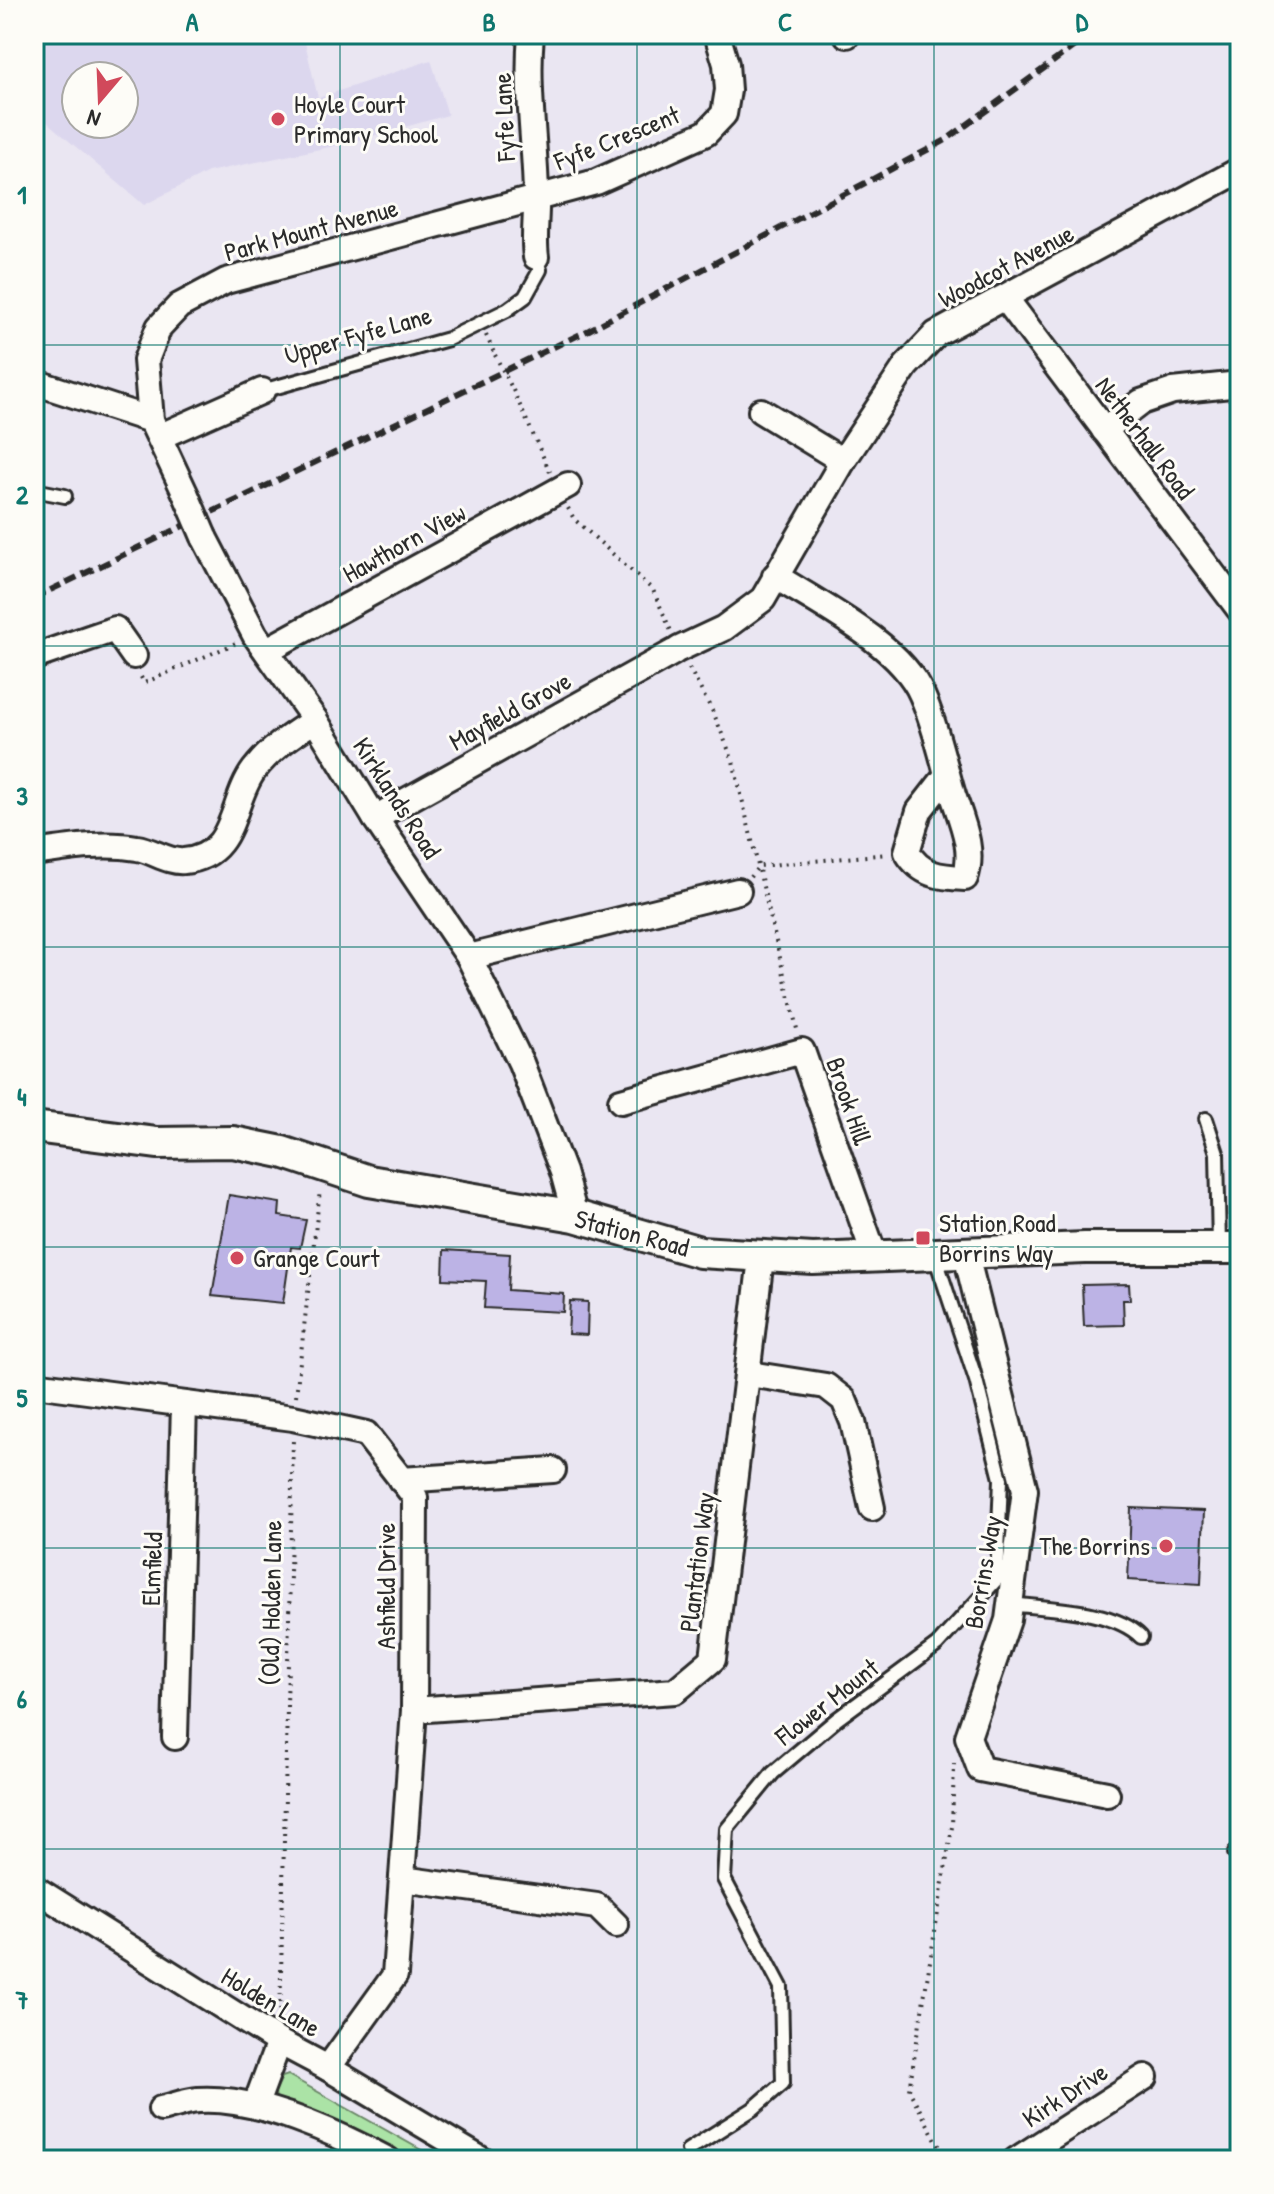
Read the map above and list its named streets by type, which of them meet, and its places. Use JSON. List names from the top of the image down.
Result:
{
  "streets": {
    "street": [
      "Fyfe Lane",
      "Fyfe Crescent",
      "Park Mount Avenue",
      "Woodcot Avenue",
      "Upper Fyfe Lane",
      "Netherhall Road",
      "Hawthorn View",
      "Mayfield Grove",
      "Kirklands Road",
      "Brook Hill",
      "Station Road",
      "Plantation Way",
      "Elmfield",
      "Borrins Way",
      "Ashfield Drive",
      "Holden Lane",
      "Kirk Drive"
    ],
    "lane": ["Flower Mount"],
    "path": ["(Old) Holden Lane"]
  },
  "crossings": [
    ["Fyfe Lane", "Fyfe Crescent"],
    ["Fyfe Lane", "Park Mount Avenue"],
    ["Fyfe Lane", "Upper Fyfe Lane"],
    ["Fyfe Crescent", "Park Mount Avenue"],
    ["Park Mount Avenue", "Upper Fyfe Lane"],
    ["Park Mount Avenue", "Kirklands Road"],
    ["Woodcot Avenue", "Netherhall Road"],
    ["Woodcot Avenue", "Mayfield Grove"],
    ["Upper Fyfe Lane", "Kirklands Road"],
    ["Hawthorn View", "Kirklands Road"],
    ["Mayfield Grove", "Kirklands Road"],
    ["Kirklands Road", "Station Road"],
    ["Brook Hill", "Station Road"],
    ["Station Road", "Plantation Way"],
    ["Station Road", "Borrins Way"],
    ["Station Road", "(Old) Holden Lane"],
    ["Station Road", "Flower Mount"],
    ["Plantation Way", "Ashfield Drive"],
    ["Elmfield", "Ashfield Drive"],
    ["Ashfield Drive", "(Old) Holden Lane"],
    ["Ashfield Drive", "Holden Lane"],
    ["(Old) Holden Lane", "Holden Lane"]
  ],
  "places": {
    "other": ["Hoyle Court Primary School", "Grange Court", "The Borrins"],
    "transit": ["Station Road Borrins Way"]
  },
  "north": "bottom",
  "grid": {
    "columns": [
      "A",
      "B",
      "C",
      "D"
    ],
    "rows": [
      "1",
      "2",
      "3",
      "4",
      "5",
      "6",
      "7"
    ]
  }
}
